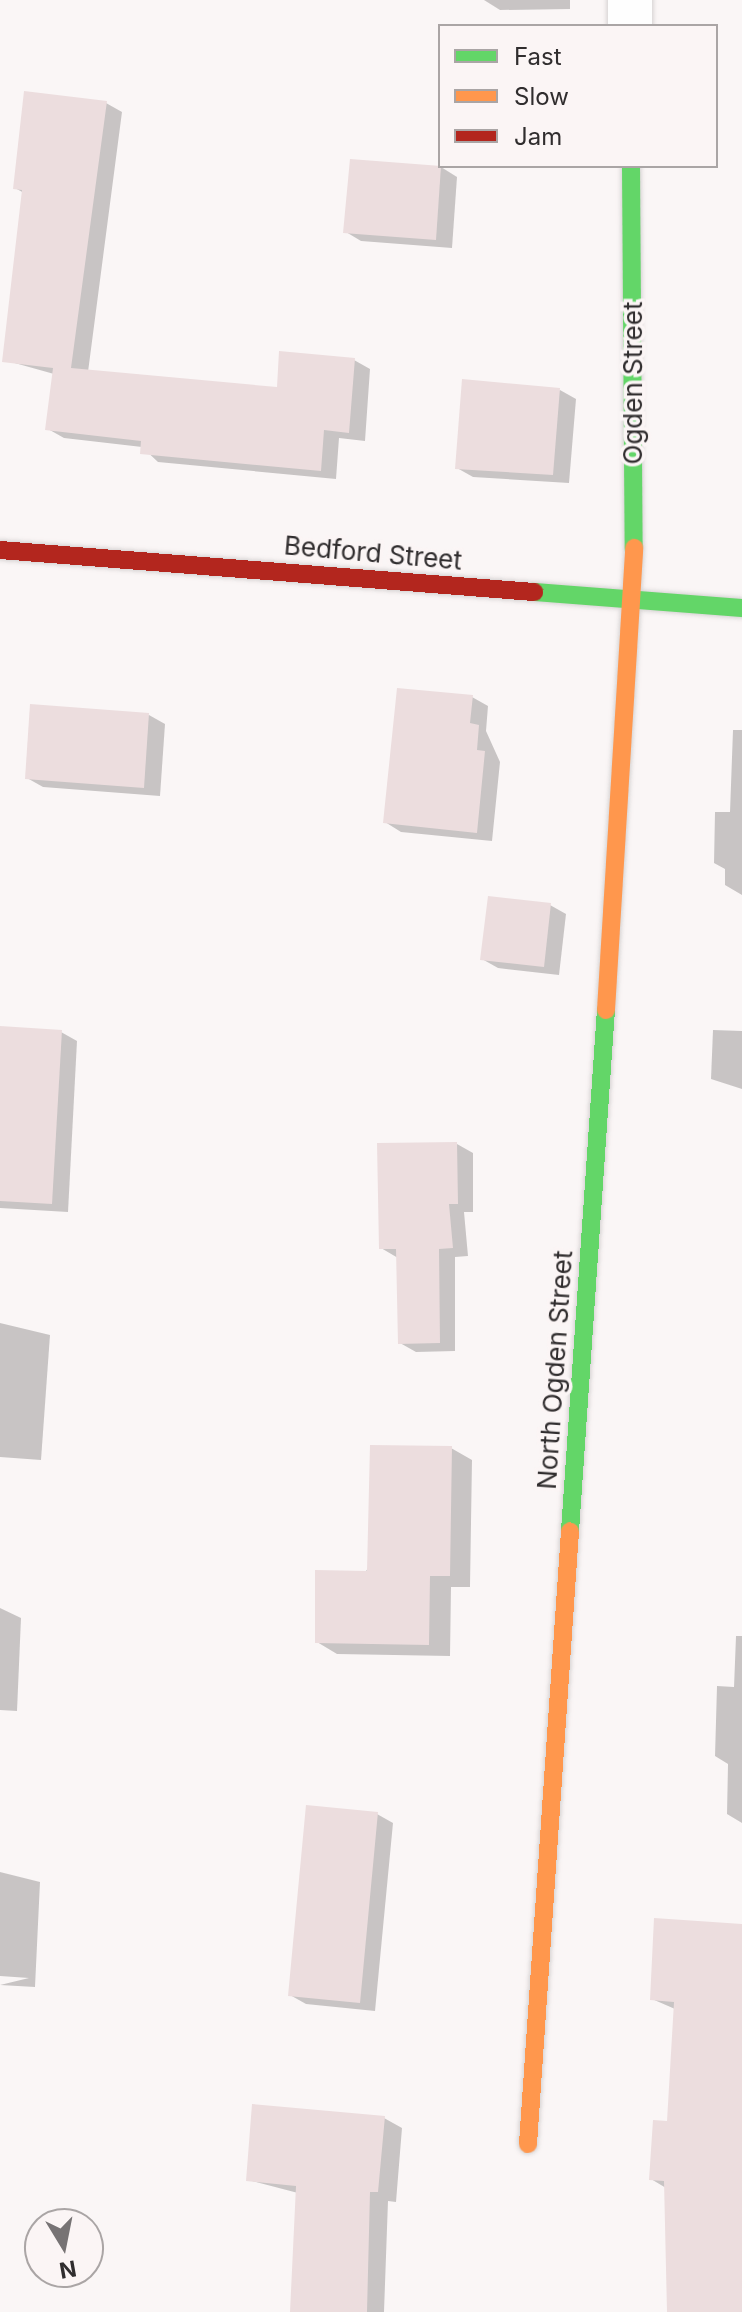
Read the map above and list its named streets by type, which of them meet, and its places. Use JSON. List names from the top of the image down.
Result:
{
  "streets": {
    "street": ["Ogden Street", "Bedford Street", "North Ogden Street"]
  },
  "crossings": [
    ["Ogden Street", "Bedford Street"],
    ["Ogden Street", "North Ogden Street"],
    ["Bedford Street", "North Ogden Street"]
  ],
  "legend": ["Fast", "Slow", "Jam"],
  "north": "bottom"
}
